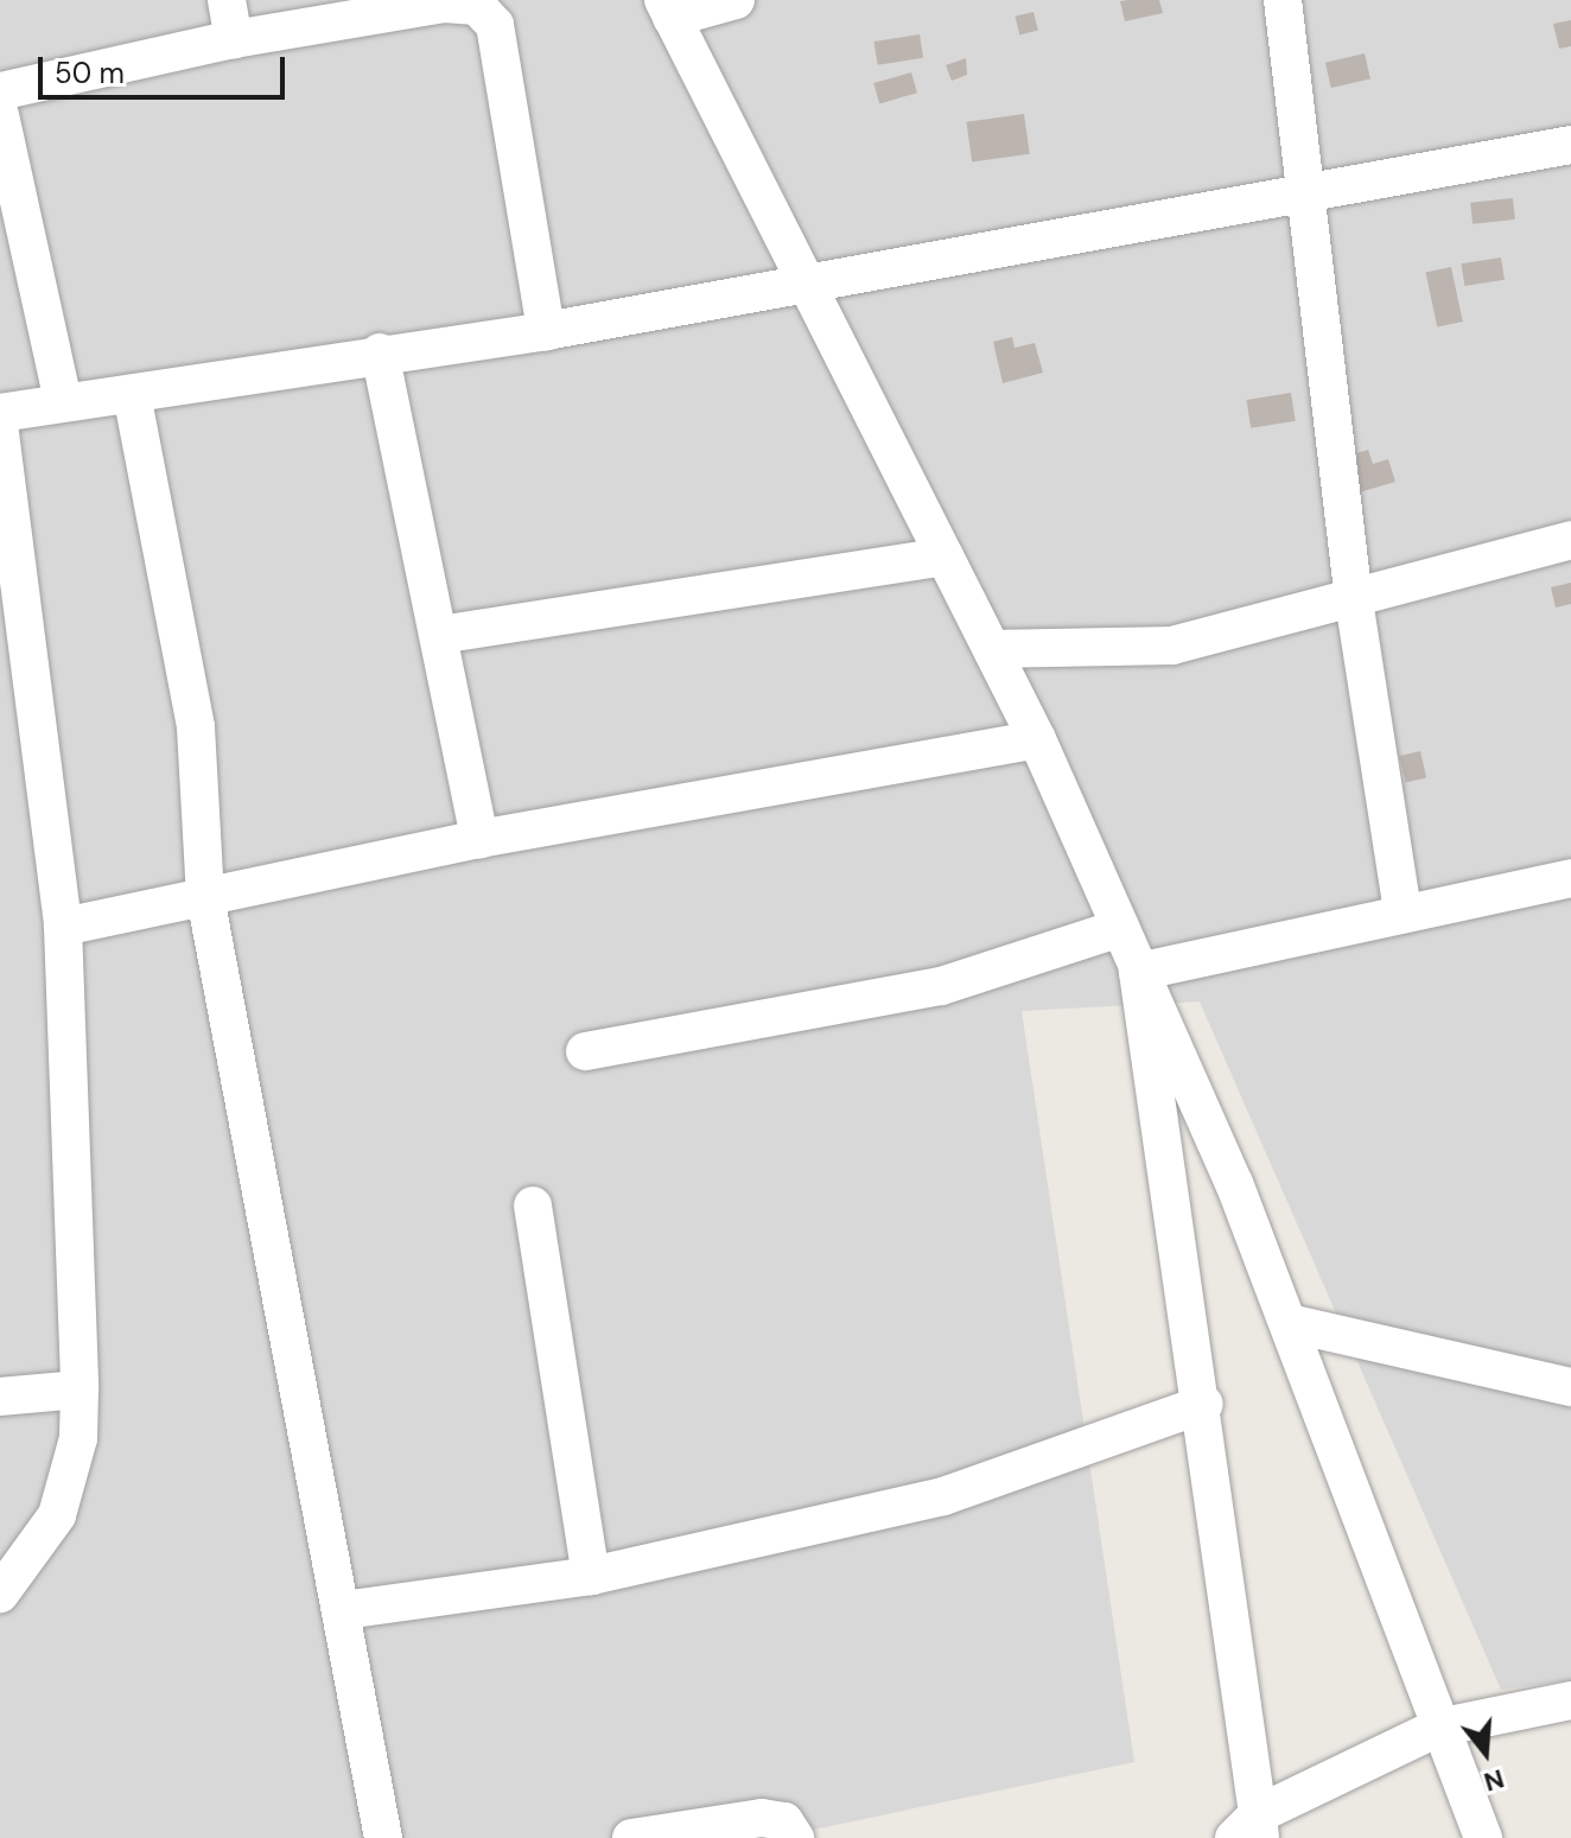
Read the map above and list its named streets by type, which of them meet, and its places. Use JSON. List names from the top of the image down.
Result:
{
  "scale_bar": "50 m",
  "north": "bottom"
}
